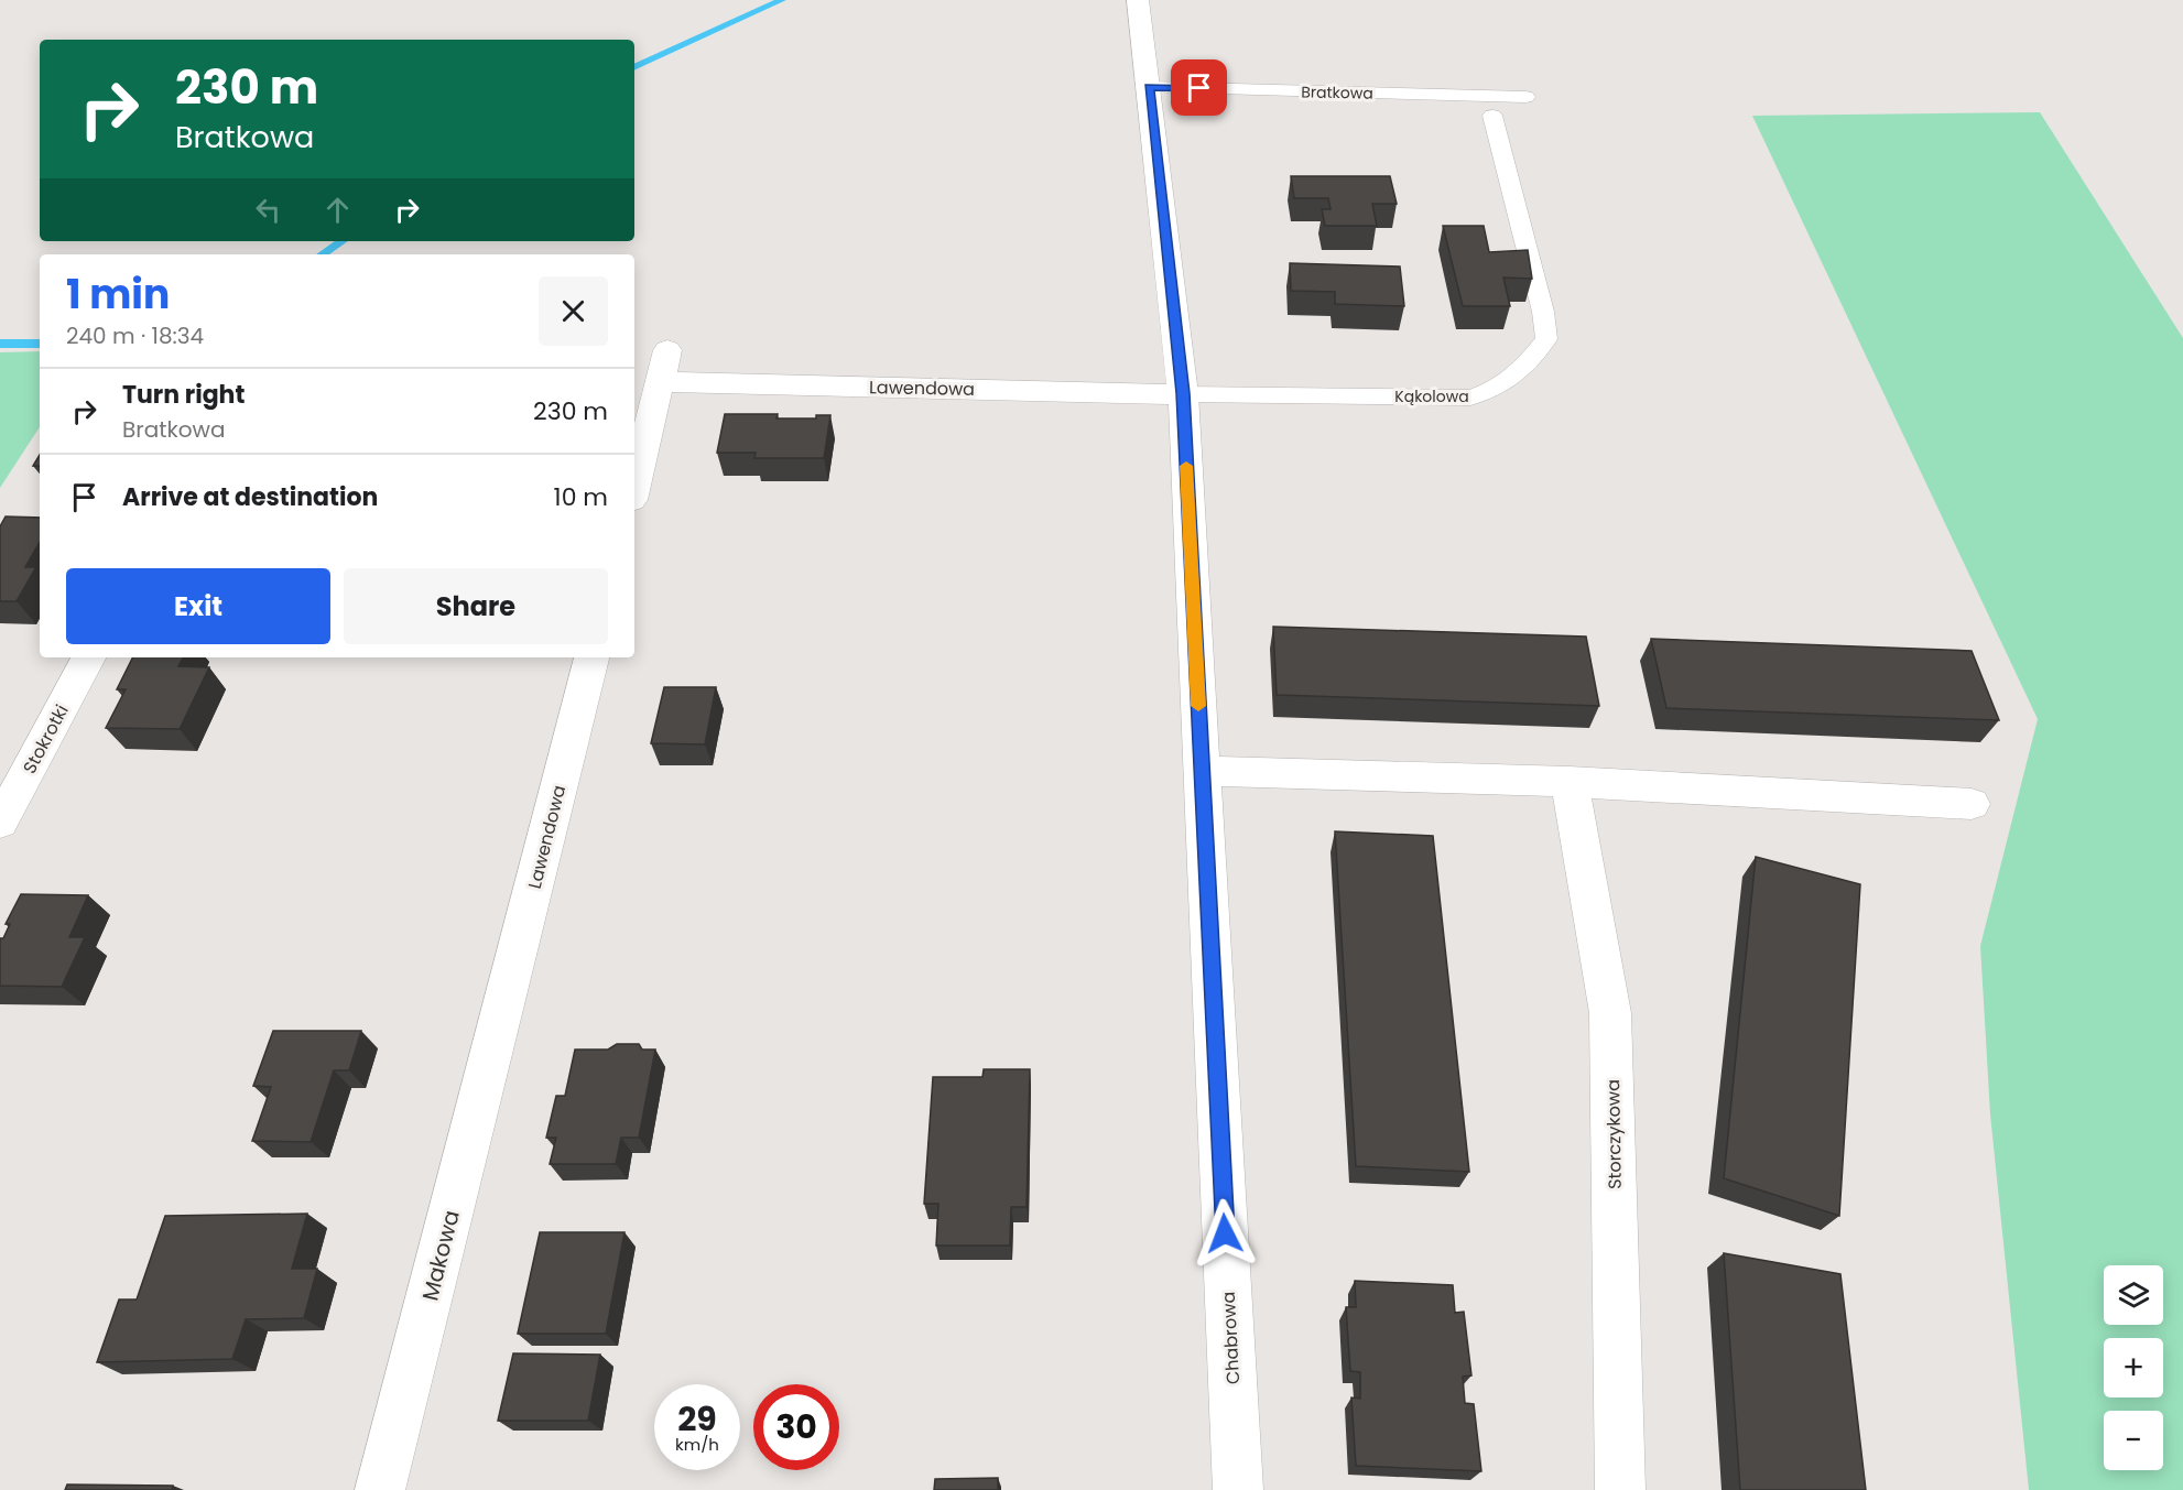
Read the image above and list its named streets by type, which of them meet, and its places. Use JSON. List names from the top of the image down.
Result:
{
  "streets": {
    "street": [
      "Lawendowa",
      "Stokrotki",
      "Storczykowa",
      "Makowa",
      "Chabrowa"
    ],
    "lane": ["Bratkowa", "Kąkolowa"]
  },
  "crossings": [
    ["Bratkowa", "Chabrowa"],
    ["Lawendowa", "Kąkolowa"],
    ["Lawendowa", "Makowa"],
    ["Lawendowa", "Chabrowa"],
    ["Kąkolowa", "Chabrowa"]
  ],
  "page": {
    "turn": ["230 m", "Bratkowa"],
    "heading": ["1 min", "240 m · 18:34"],
    "list": [
      {
        "name": "Turn right",
        "note": "Bratkowa",
        "value": "230 m"
      },
      {
        "name": "Arrive at destination",
        "value": "10 m"
      }
    ],
    "buttons": ["Exit", "Share"],
    "map_buttons": ["+", "−"],
    "speed": "29 km/h",
    "limit": "30"
  }
}
